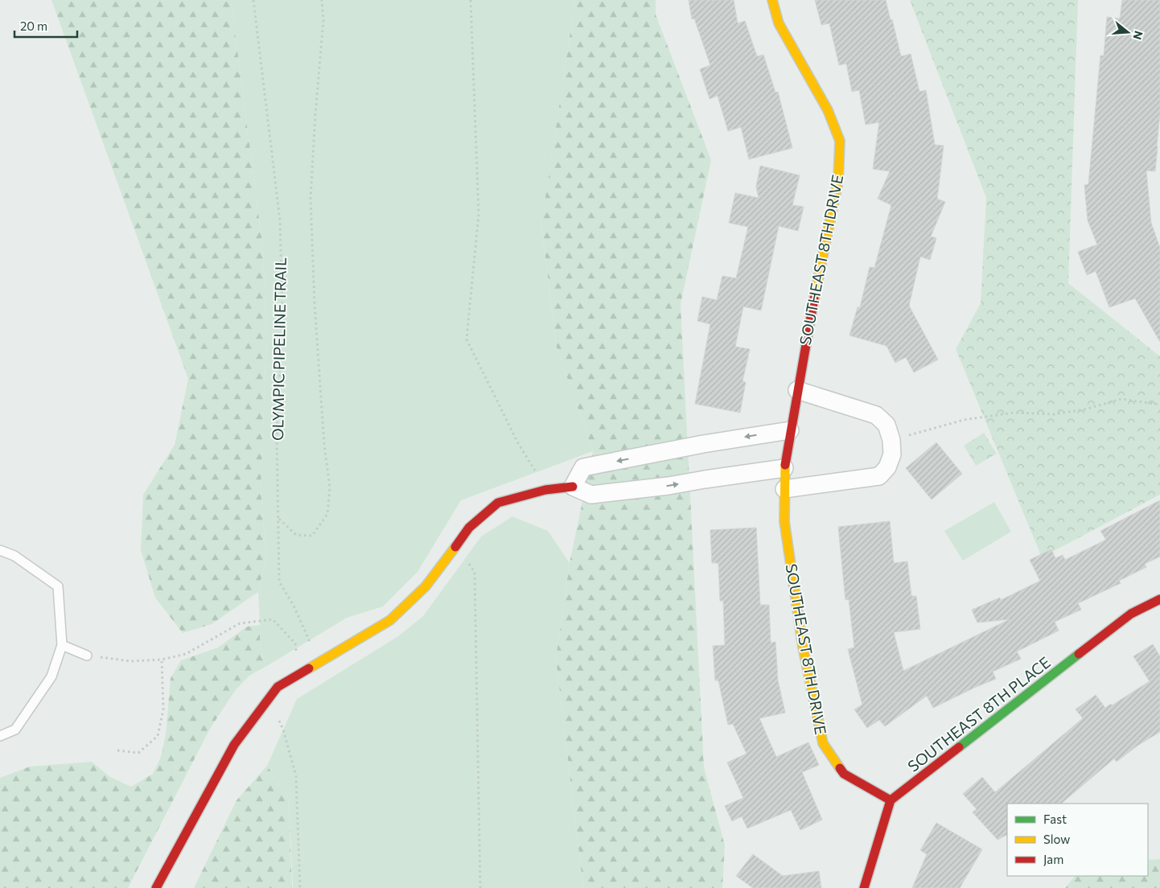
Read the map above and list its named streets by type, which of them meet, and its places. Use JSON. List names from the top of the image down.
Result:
{
  "streets": {
    "street": ["SOUTHEAST 8TH DRIVE", "SOUTHEAST 8TH PLACE"],
    "path": ["OLYMPIC PIPELINE TRAIL"]
  },
  "crossings": [
    ["SOUTHEAST 8TH DRIVE", "SOUTHEAST 8TH PLACE"]
  ],
  "legend": ["Fast", "Slow", "Jam"],
  "scale_bar": "20 m",
  "north": "right"
}
